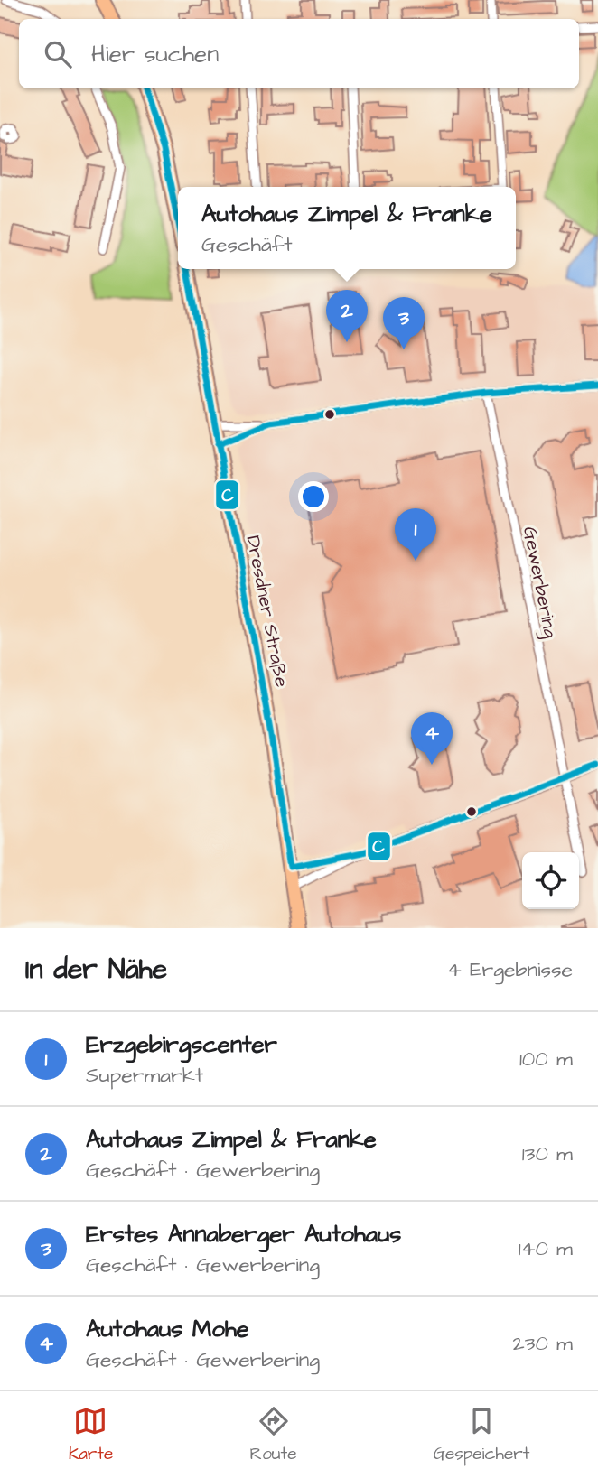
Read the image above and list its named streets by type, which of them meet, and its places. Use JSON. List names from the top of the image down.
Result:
{
  "streets": {
    "main road": ["Dresdner Straße"],
    "street": ["Gewerbering"]
  },
  "lines": ["transit line C"],
  "page": {
    "search": "Hier suchen",
    "popup": ["Autohaus Zimpel & Franke", "Geschäft"],
    "pins": [
      "2",
      "3",
      "1",
      "4"
    ],
    "heading": ["In der Nähe", "4 Ergebnisse"],
    "list": [
      {
        "mark": "1",
        "name": "Erzgebirgscenter",
        "note": "Supermarkt",
        "value": "100 m"
      },
      {
        "mark": "2",
        "name": "Autohaus Zimpel & Franke",
        "note": "Geschäft · Gewerbering",
        "value": "130 m"
      },
      {
        "mark": "3",
        "name": "Erstes Annaberger Autohaus",
        "note": "Geschäft · Gewerbering",
        "value": "140 m"
      },
      {
        "mark": "4",
        "name": "Autohaus Mohe",
        "note": "Geschäft · Gewerbering",
        "value": "230 m"
      }
    ],
    "nav": ["Karte", "Route", "Gespeichert"]
  }
}
